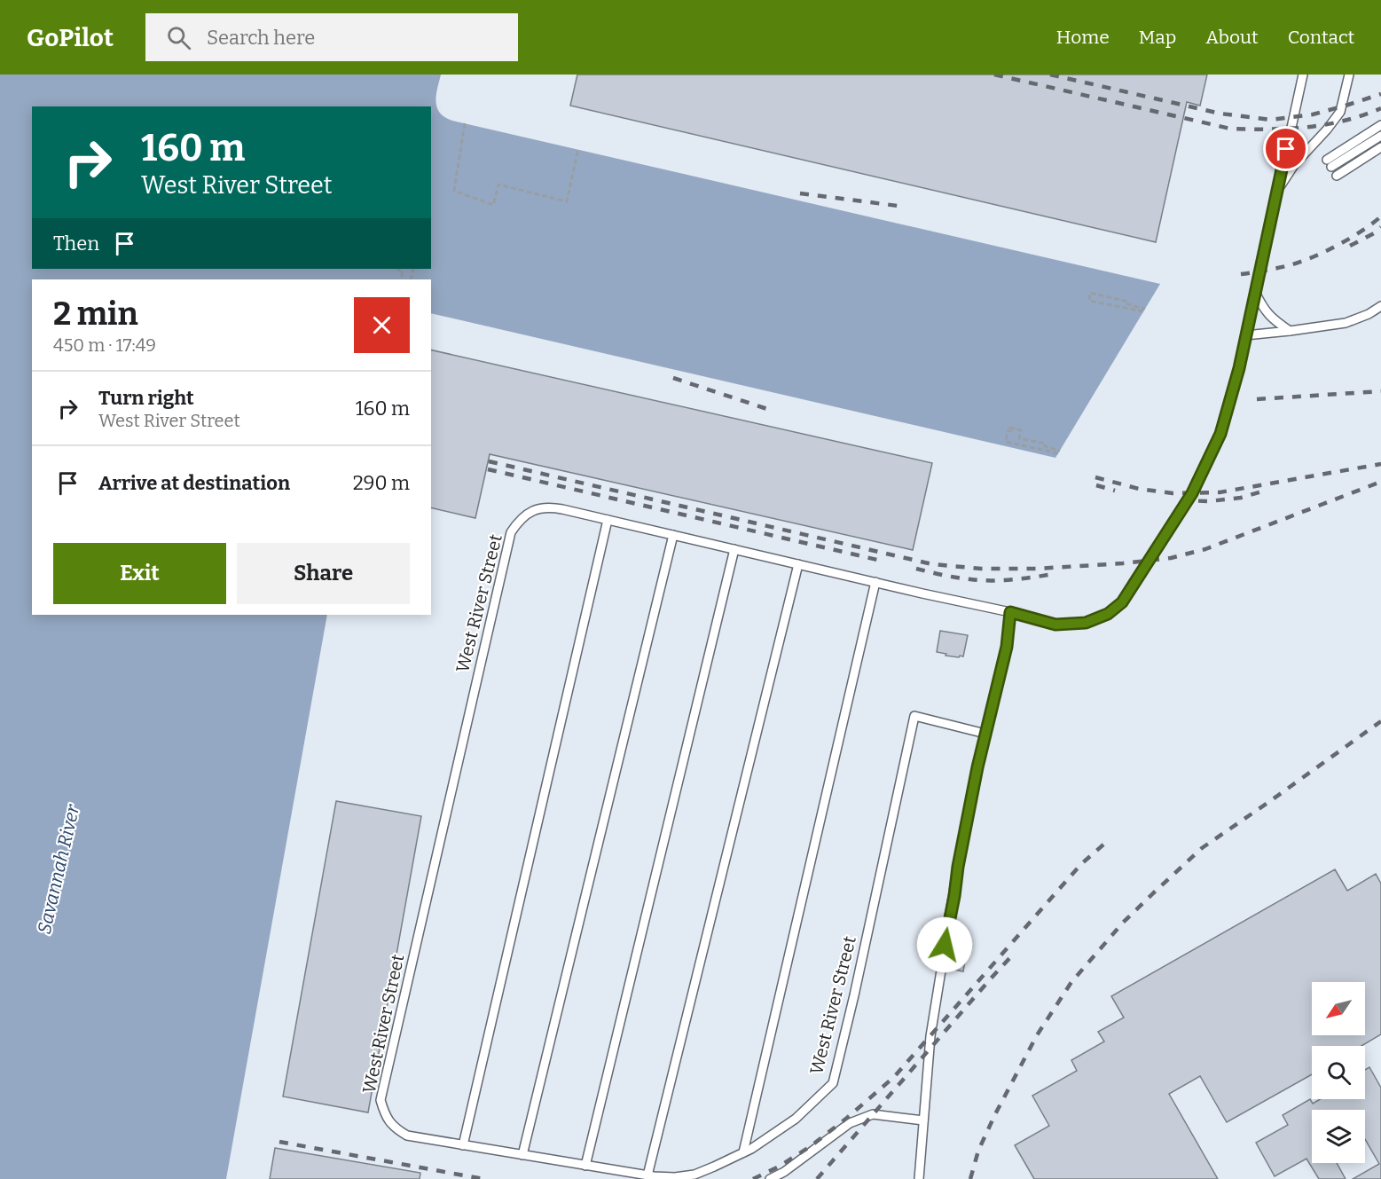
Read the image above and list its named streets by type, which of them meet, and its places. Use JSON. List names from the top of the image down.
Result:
{
  "streets": {
    "lane": ["West River Street"]
  },
  "water": ["Savannah River"],
  "north": "bottom left",
  "page": {
    "header": "GoPilot",
    "search": "Search here",
    "nav": [
      "Home",
      "Map",
      "About",
      "Contact"
    ],
    "turn": ["160 m", "West River Street"],
    "then": "Then",
    "heading": ["2 min", "450 m · 17:49"],
    "list": [
      {
        "name": "Turn right",
        "note": "West River Street",
        "value": "160 m"
      },
      {
        "name": "Arrive at destination",
        "value": "290 m"
      }
    ],
    "buttons": ["Exit", "Share"]
  }
}
